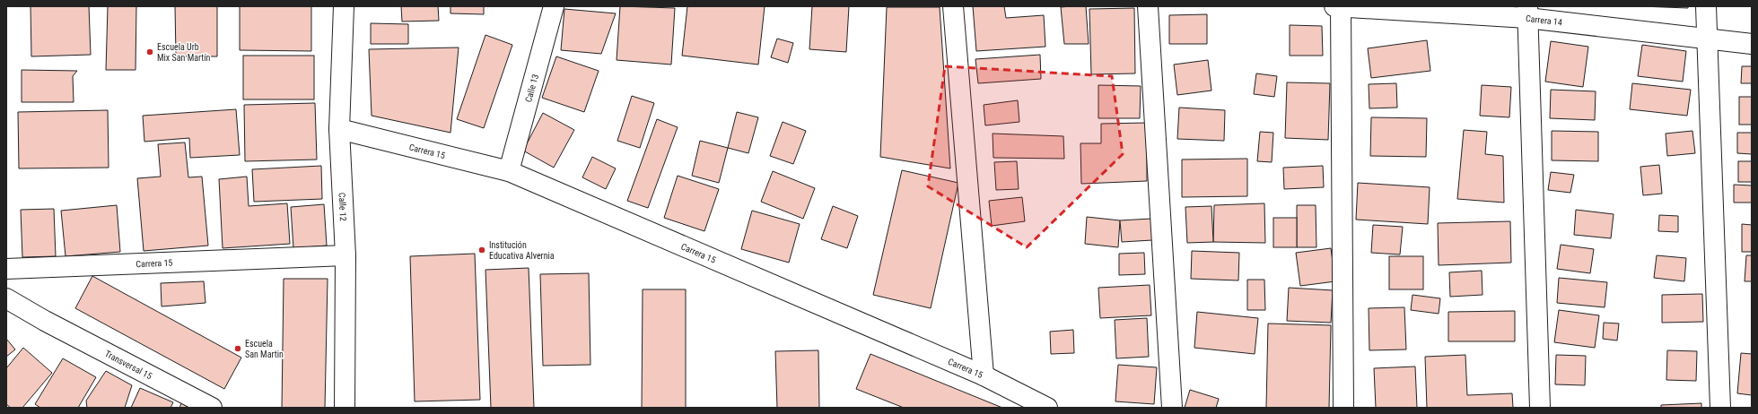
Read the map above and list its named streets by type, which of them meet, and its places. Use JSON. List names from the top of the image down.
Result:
{
  "streets": {
    "street": [
      "Carrera 14",
      "Calle 13",
      "Carrera 15",
      "Calle 12",
      "Transversal 15"
    ]
  },
  "crossings": [
    ["Calle 13", "Carrera 15"],
    ["Carrera 15", "Calle 12"]
  ],
  "places": ["Escuela Urb Mix San Martín", "Institución Educativa Alvernia", "Escuela San Martin"]
}
